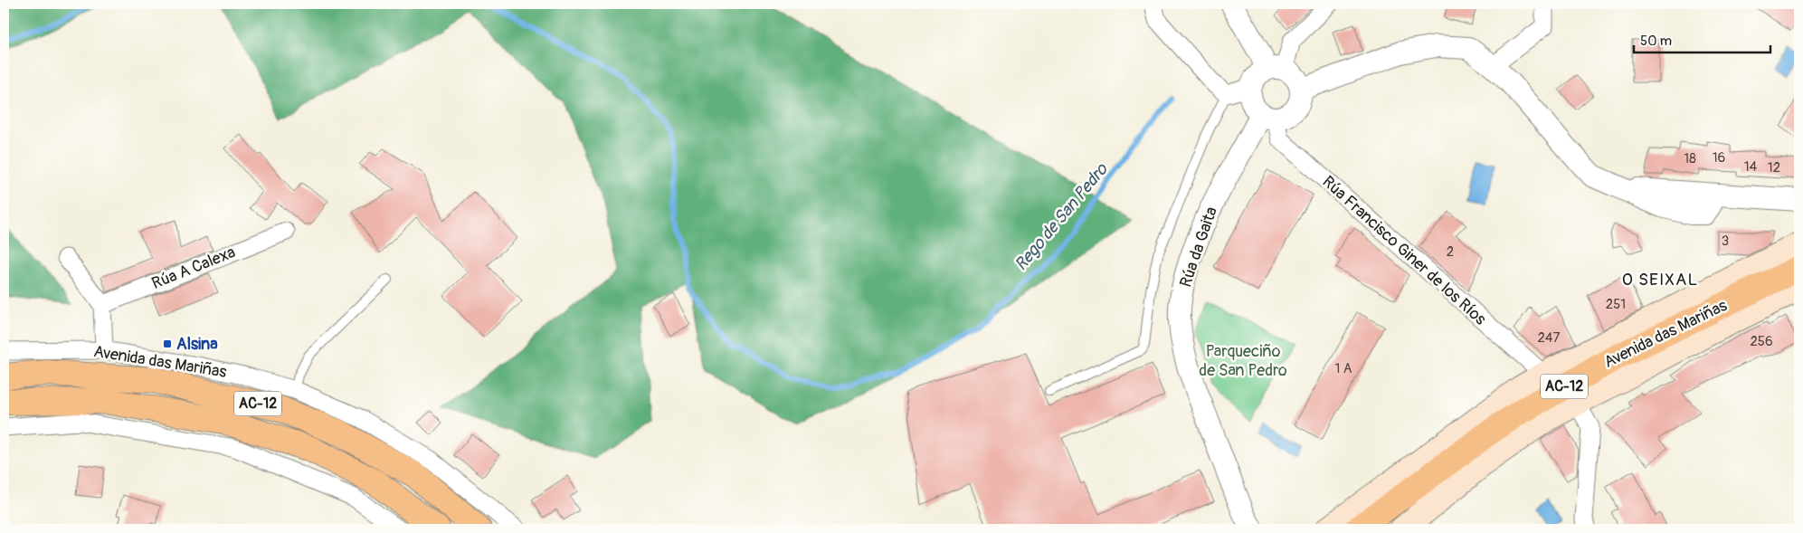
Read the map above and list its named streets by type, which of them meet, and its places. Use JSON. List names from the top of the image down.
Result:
{
  "streets": {
    "highway": ["Avenida das Mariñas", "AC-12"],
    "street": ["Rúa da Gaita", "Rúa Francisco Giner de los Ríos", "Rúa A Calexa"]
  },
  "crossings": [
    ["Rúa da Gaita", "Rúa Francisco Giner de los Ríos"]
  ],
  "districts": ["O SEIXAL"],
  "water": ["Rego de San Pedro"],
  "parks": ["Parqueciño de San Pedro"],
  "places": {
    "transit": ["Alsina"]
  },
  "house_numbers": [
    "16",
    "18",
    "14",
    "12",
    "3",
    "2",
    "251",
    "247",
    "256",
    "1 A"
  ],
  "scale_bar": "50 m"
}
